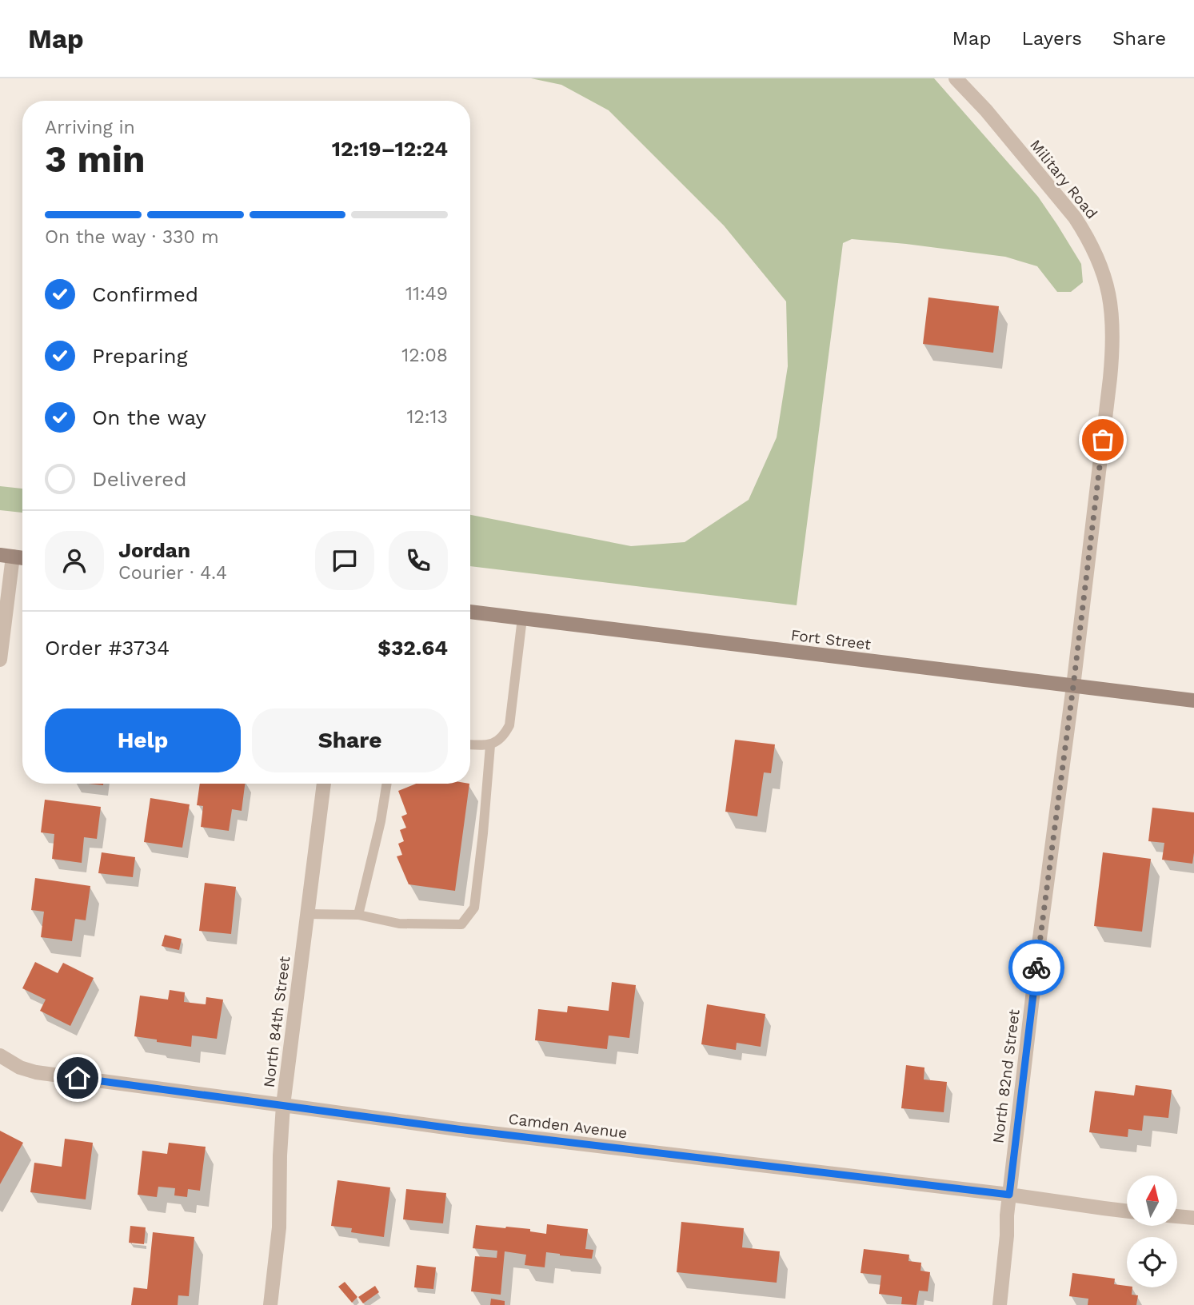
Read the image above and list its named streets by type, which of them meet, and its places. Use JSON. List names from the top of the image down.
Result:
{
  "streets": {
    "main road": ["Fort Street"],
    "street": [
      "Military Road",
      "North 84th Street",
      "North 82nd Street",
      "Camden Avenue"
    ]
  },
  "crossings": [
    ["Military Road", "Fort Street"],
    ["Military Road", "North 82nd Street"],
    ["Fort Street", "North 82nd Street"],
    ["North 84th Street", "Camden Avenue"],
    ["North 82nd Street", "Camden Avenue"]
  ],
  "north": "top",
  "page": {
    "header": "Map",
    "nav": ["Map", "Layers", "Share"],
    "heading": ["3 min", "Arriving in", "12:19–12:24"],
    "panel": [
      "Jordan",
      "Courier · 4.4",
      "Order #3734",
      "$32.64"
    ],
    "bar": "On the way · 330 m",
    "list": [
      ["Confirmed", "11:49"],
      ["Preparing", "12:08"],
      ["On the way", "12:13"],
      "Delivered"
    ],
    "buttons": ["Help", "Share"]
  }
}
